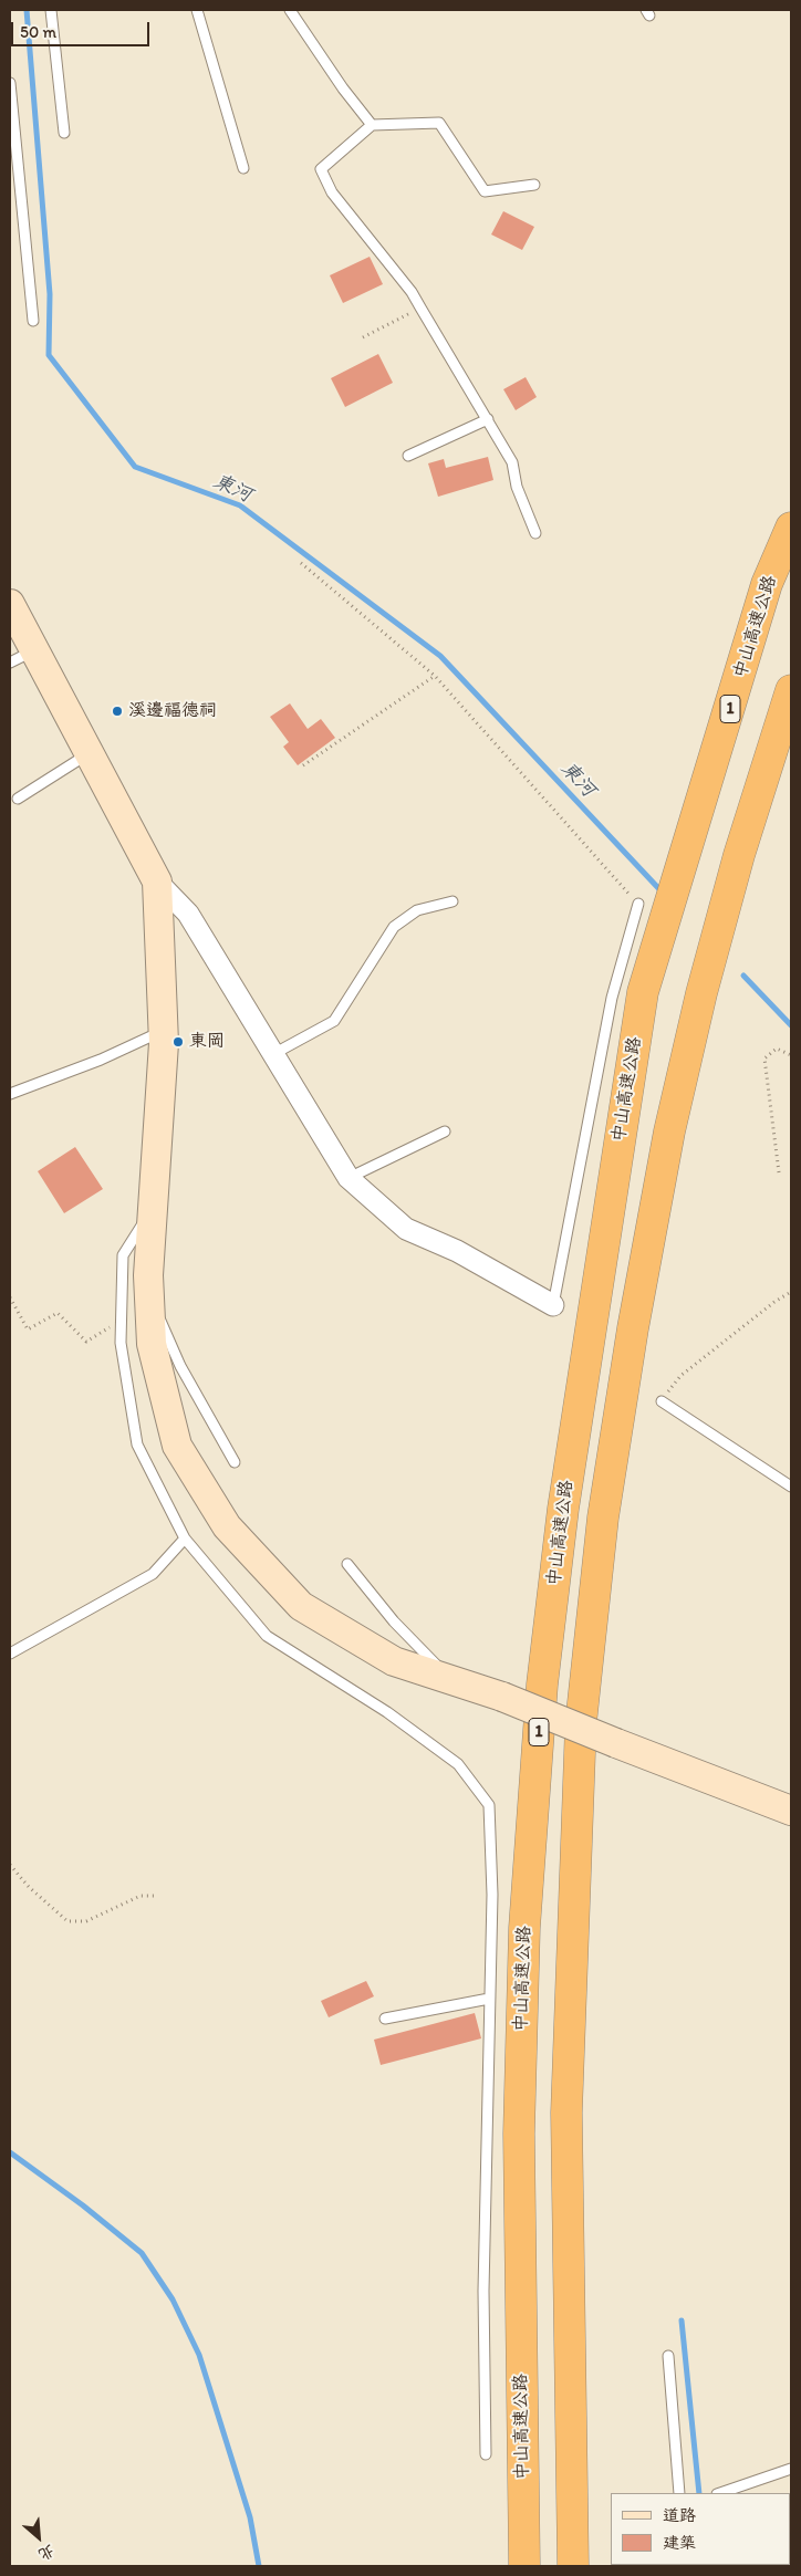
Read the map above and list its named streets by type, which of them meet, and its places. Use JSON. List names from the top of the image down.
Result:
{
  "streets": {
    "highway": ["中山高速公路", "1"]
  },
  "water": ["東河"],
  "places": ["溪邊福德祠", "東岡"],
  "legend": ["道路", "建築"],
  "scale_bar": "50 m",
  "north": "bottom right"
}
